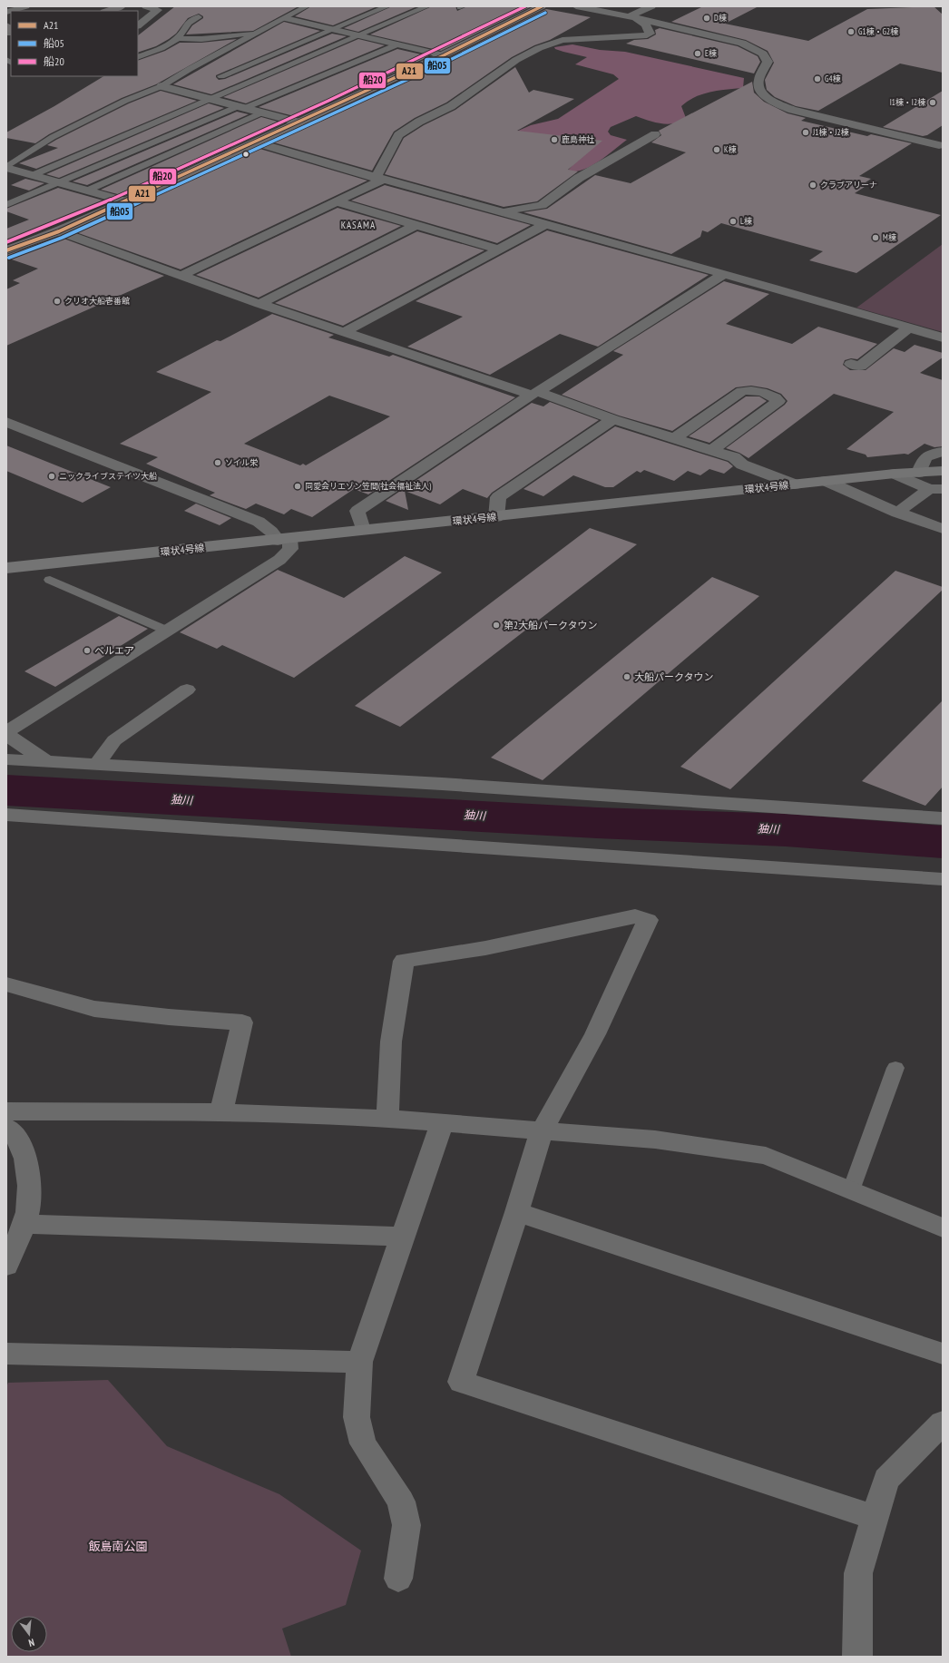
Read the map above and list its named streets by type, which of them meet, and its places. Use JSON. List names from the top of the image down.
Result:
{
  "streets": {
    "main road": ["環状4号線"]
  },
  "districts": ["KASAMA"],
  "water": ["㹨川"],
  "parks": ["飯島南公園"],
  "places": [
    "D棟",
    "G1棟・G2棟",
    "E棟",
    "G4棟",
    "I1棟・I2棟",
    "J1棟・J2棟",
    "鹿島神社",
    "K棟",
    "クラブアリーナ",
    "L棟",
    "M棟",
    "クリオ大船壱番館",
    "ソイル栄",
    "ニックライブステイツ大船",
    "同愛会リエゾン笠間(社会福祉法人)",
    "第2大船パークタウン",
    "ベルエア",
    "大船パークタウン"
  ],
  "lines": ["transit line A21", "transit line 船20", "transit line 船05"],
  "legend": ["A21", "船05", "船20"],
  "north": "bottom"
}
